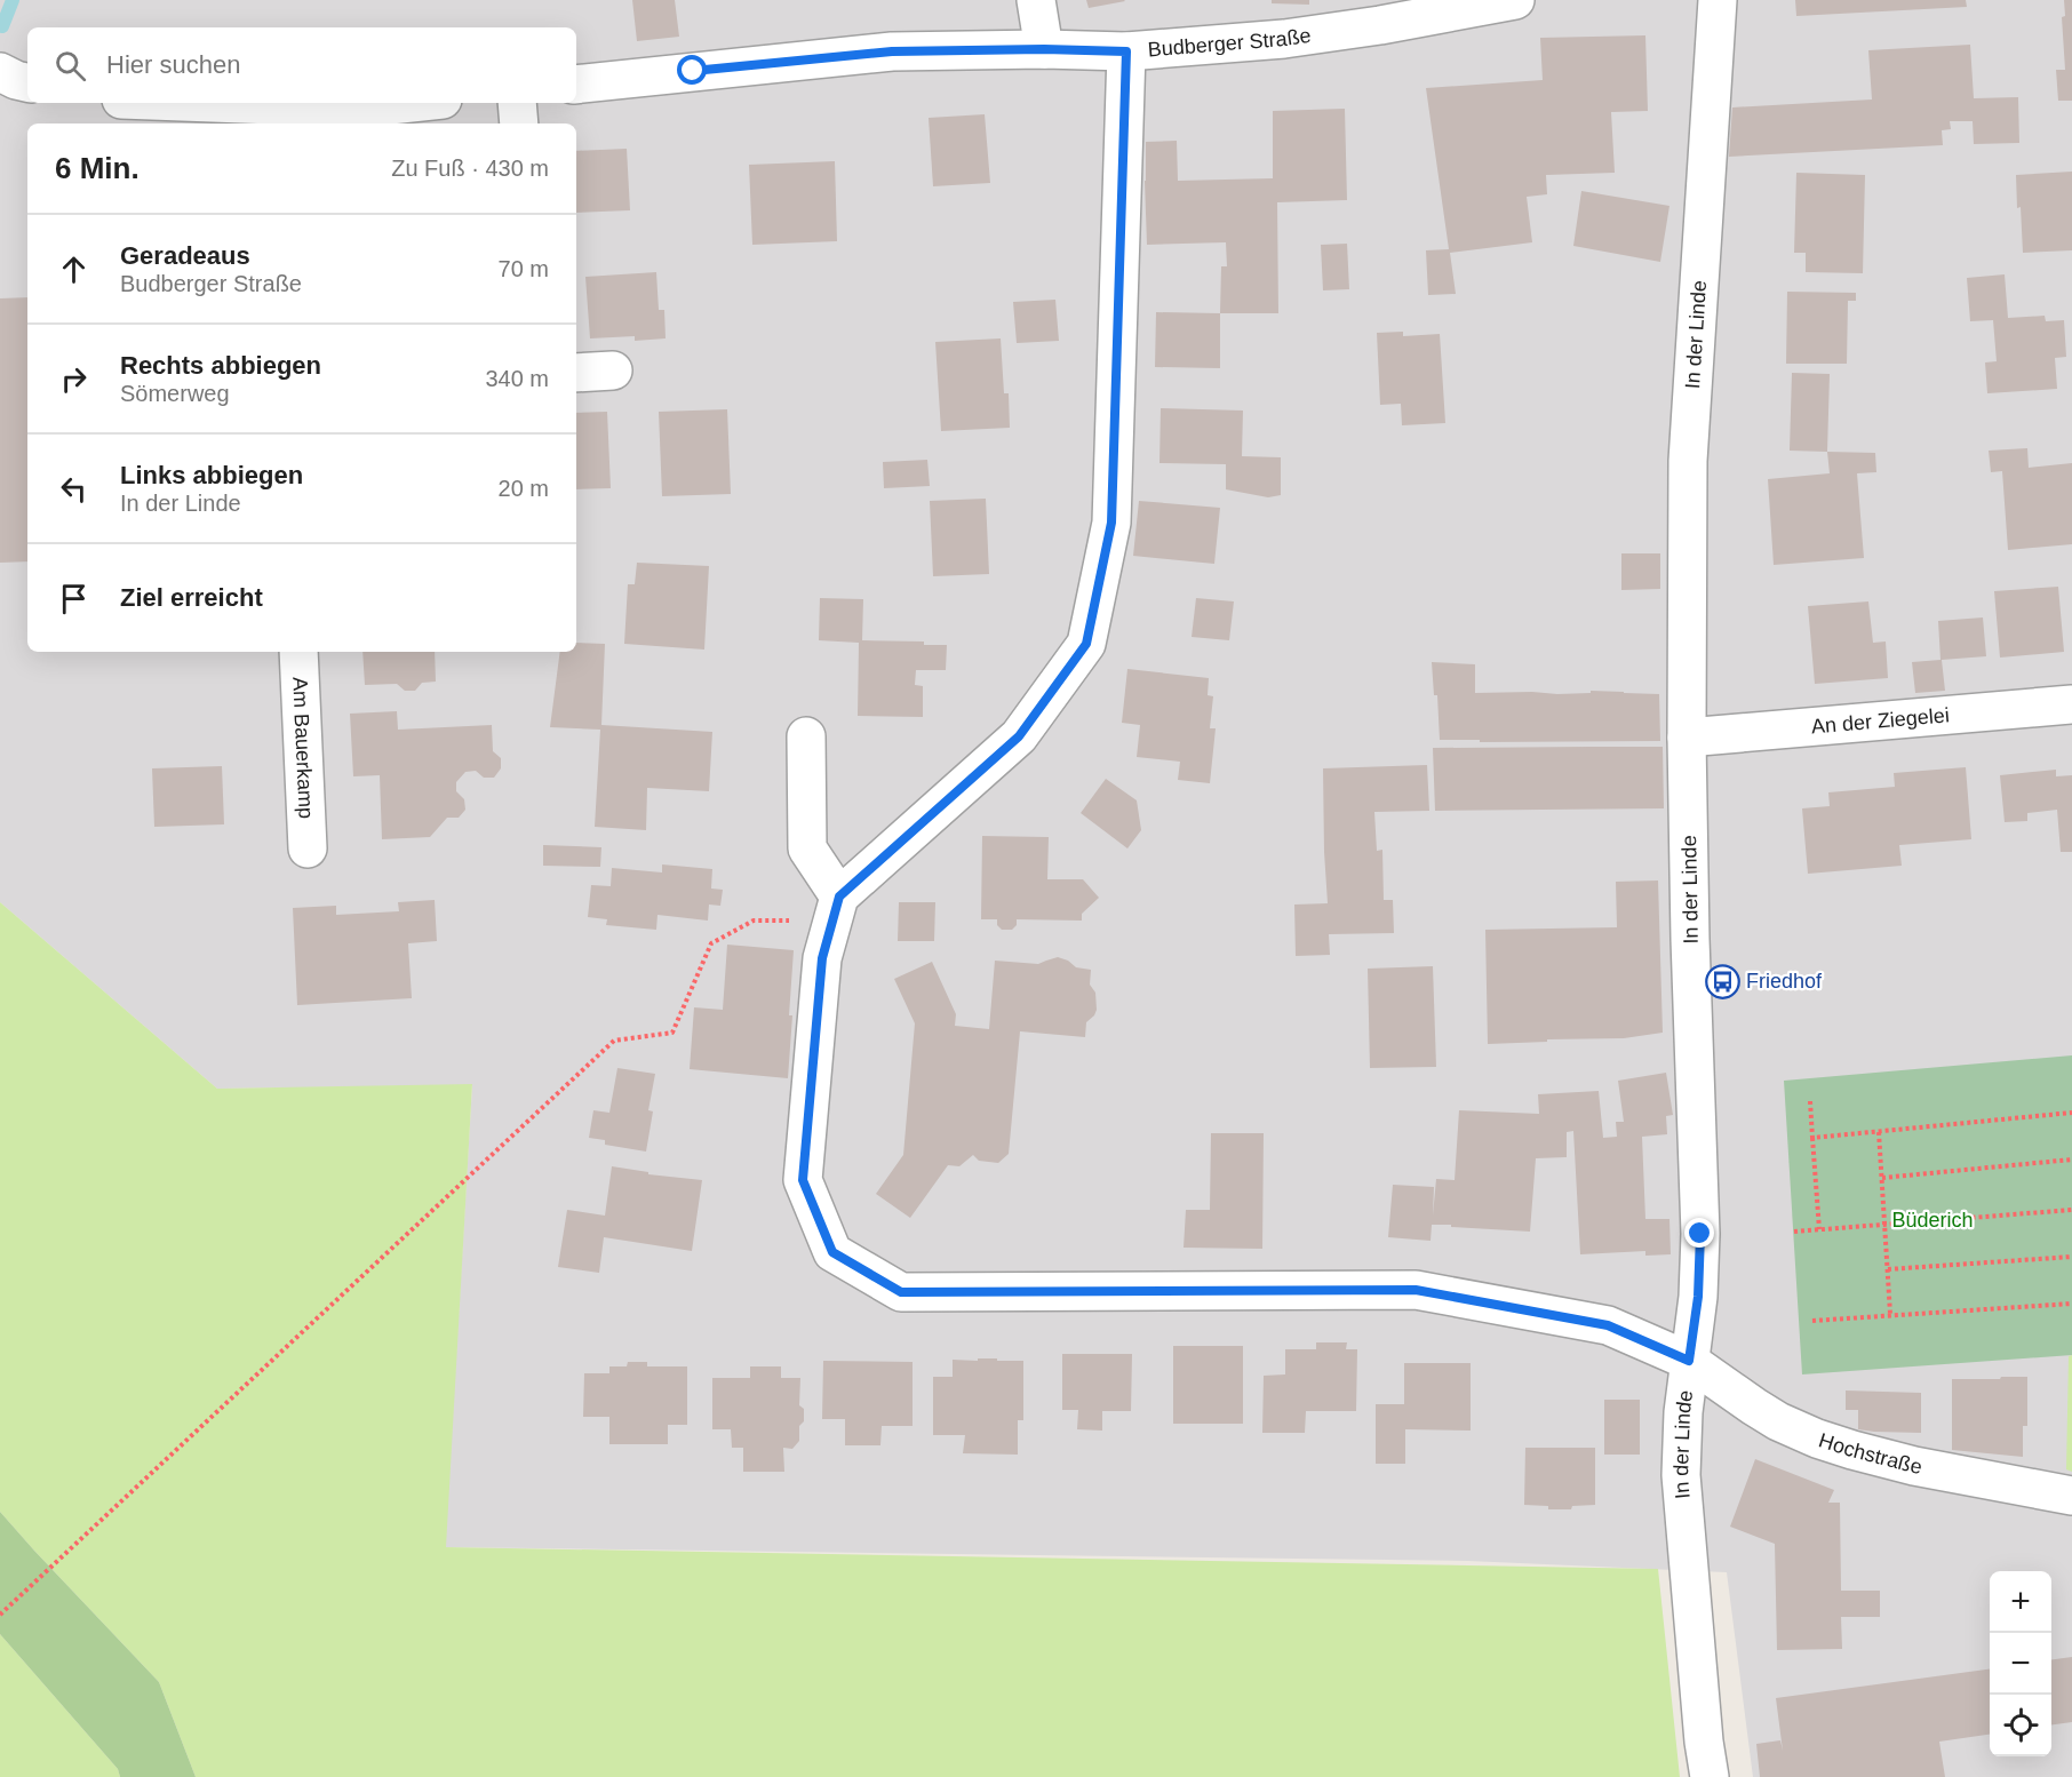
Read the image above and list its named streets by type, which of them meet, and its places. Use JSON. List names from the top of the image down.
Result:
{
  "streets": {
    "street": [
      "Budberger Straße",
      "In der Linde",
      "An der Ziegelei",
      "Am Bauerkamp",
      "Hochstraße"
    ]
  },
  "crossings": [
    ["In der Linde", "An der Ziegelei"],
    ["In der Linde", "Hochstraße"]
  ],
  "parks": ["Büderich"],
  "places": {
    "bus stop": ["Friedhof"]
  },
  "page": {
    "search": "Hier suchen",
    "heading": ["6 Min.", "Zu Fuß · 430 m"],
    "list": [
      ["Geradeaus", "Budberger Straße", "70 m"],
      ["Rechts abbiegen", "Sömerweg", "340 m"],
      ["Links abbiegen", "In der Linde", "20 m"],
      "Ziel erreicht"
    ],
    "map_buttons": ["+", "−"]
  }
}
